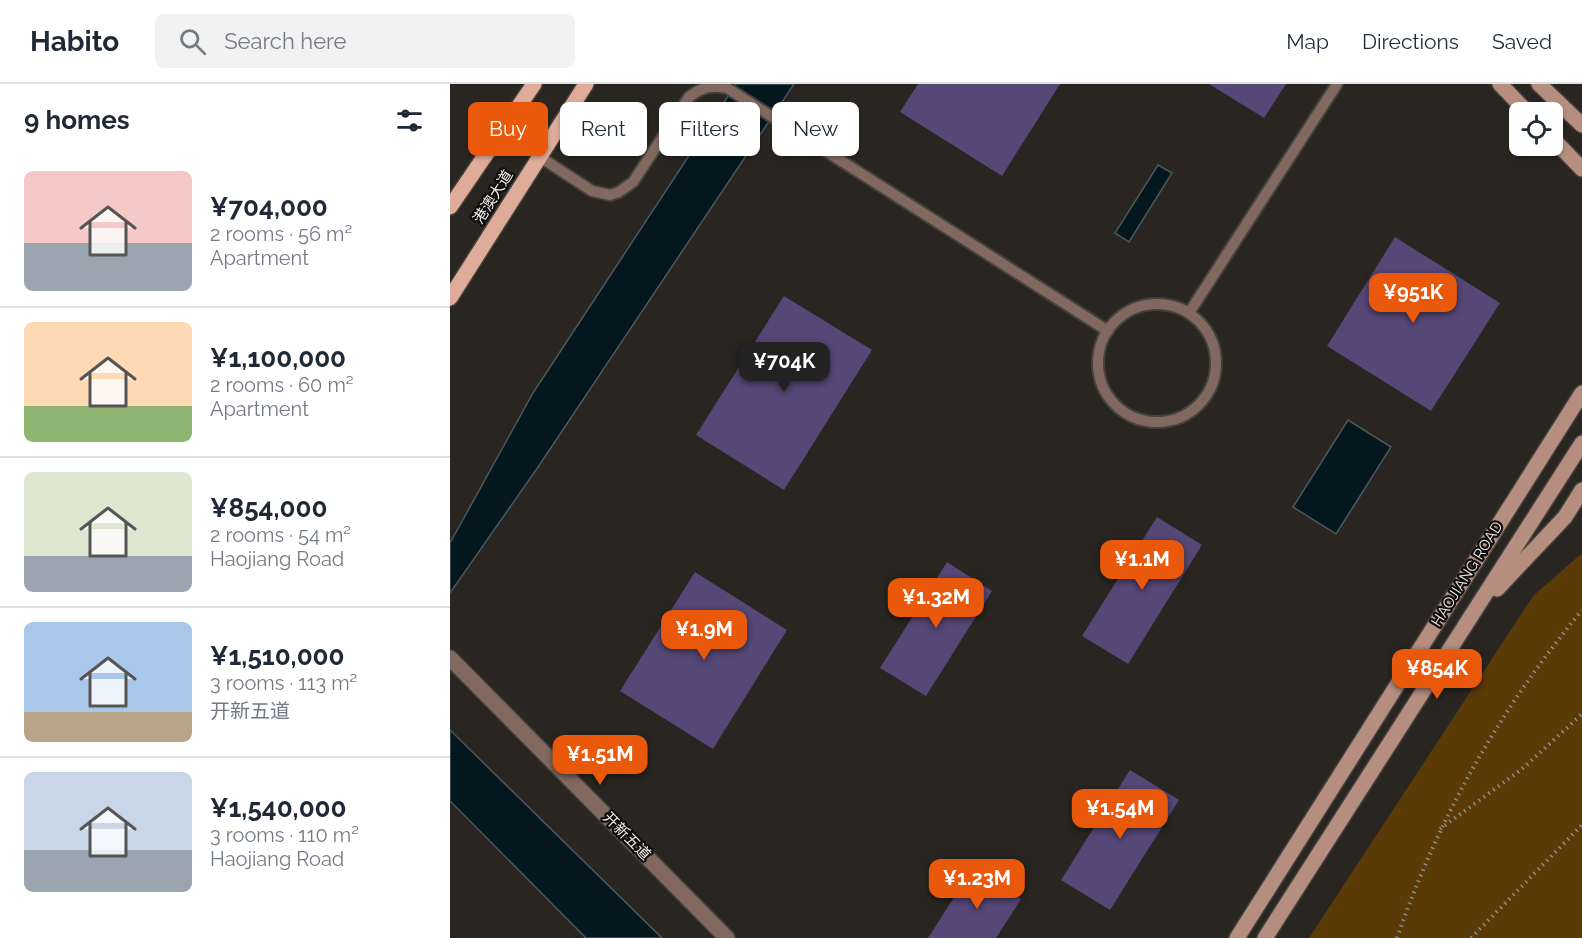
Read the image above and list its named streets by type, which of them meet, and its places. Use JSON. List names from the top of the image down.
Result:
{
  "streets": {
    "main road": ["港澳大道", "HAOJIANG ROAD"],
    "street": ["开新五道"]
  },
  "page": {
    "header": "Habito",
    "search": "Search here",
    "nav": ["Map", "Directions", "Saved"],
    "heading": "9 homes",
    "chip": [
      "Buy",
      "Rent",
      "Filters",
      "New"
    ],
    "list": [
      {
        "name": "¥704,000",
        "note": "2 rooms · 56 m² · Apartment"
      },
      {
        "name": "¥1,100,000",
        "note": "2 rooms · 60 m² · Apartment"
      },
      {
        "name": "¥854,000",
        "note": "2 rooms · 54 m² · Haojiang Road"
      },
      {
        "name": "¥1,510,000",
        "note": "3 rooms · 113 m² · 开新五道"
      },
      {
        "name": "¥1,540,000",
        "note": "3 rooms · 110 m² · Haojiang Road"
      }
    ],
    "price": [
      "¥951K",
      "¥704K",
      "¥1.1M",
      "¥1.32M",
      "¥1.9M",
      "¥854K",
      "¥1.51M",
      "¥1.54M",
      "¥1.23M"
    ]
  }
}
